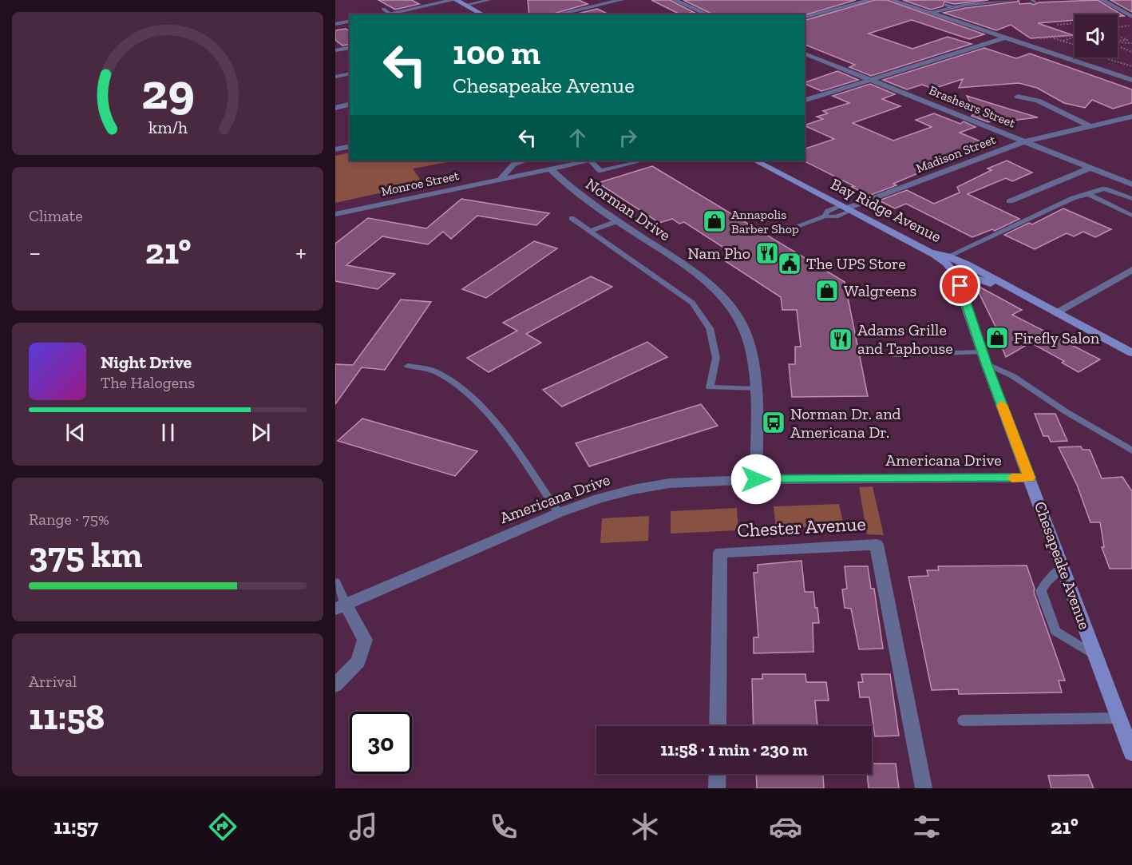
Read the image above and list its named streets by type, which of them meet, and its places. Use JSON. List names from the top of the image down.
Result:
{
  "streets": {
    "main road": ["Bay Ridge Avenue", "Chesapeake Avenue"],
    "street": [
      "Brashears Street",
      "Madison Street",
      "Monroe Street",
      "Norman Drive",
      "Americana Drive",
      "Chester Avenue"
    ]
  },
  "crossings": [
    ["Brashears Street", "Madison Street"],
    ["Madison Street", "Bay Ridge Avenue"],
    ["Monroe Street", "Norman Drive"],
    ["Norman Drive", "Americana Drive"],
    ["Bay Ridge Avenue", "Chesapeake Avenue"],
    ["Americana Drive", "Chesapeake Avenue"]
  ],
  "places": {
    "shop": ["Annapolis Barber Shop", "Walgreens", "Firefly Salon"],
    "restaurant": ["Nam Pho", "Adams Grille and Taphouse"],
    "public building": ["The UPS Store"],
    "bus stop": ["Norman Dr. and Americana Dr."]
  },
  "page": {
    "turn": ["100 m", "Chesapeake Avenue"],
    "tile": [
      "Climate",
      ["Range · 75%", "375 km"],
      ["Arrival", "11:58"]
    ],
    "heat": ["−", "21°", "+"],
    "song": ["Night Drive", "The Halogens"],
    "limit": "30",
    "trip": "11:58 · 1 min · 230 m",
    "tabs": ["11:57", "21°"],
    "gauge": ["29", "km/h"]
  }
}
